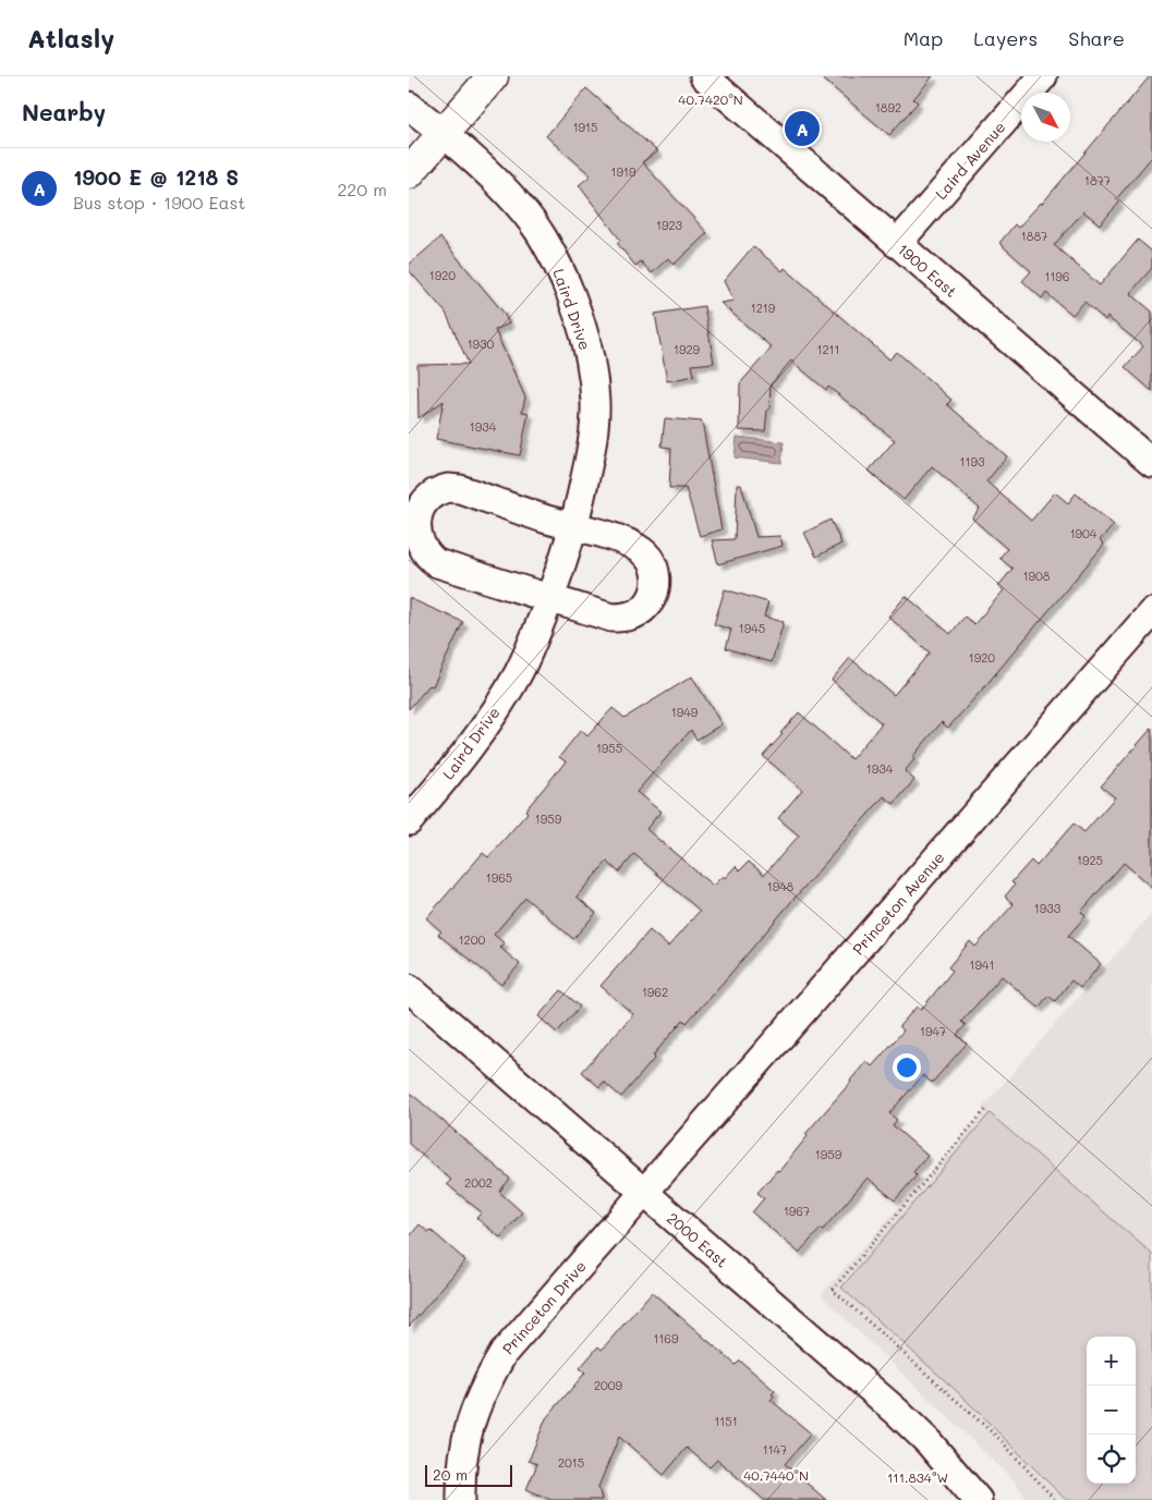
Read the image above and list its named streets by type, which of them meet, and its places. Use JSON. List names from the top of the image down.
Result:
{
  "streets": {
    "street": [
      "Laird Avenue",
      "1900 East",
      "Laird Drive",
      "Princeton Avenue",
      "2000 East",
      "Princeton Drive"
    ]
  },
  "crossings": [
    ["Laird Avenue", "1900 East"],
    ["Princeton Avenue", "2000 East"],
    ["Princeton Avenue", "Princeton Drive"],
    ["2000 East", "Princeton Drive"]
  ],
  "house_numbers": [
    "1892",
    "1915",
    "1919",
    "1877",
    "1923",
    "1887",
    "1920",
    "1196",
    "1219",
    "1930",
    "1929",
    "1211",
    "1934",
    "1193",
    "1904",
    "1908",
    "1945",
    "1920",
    "1949",
    "1955",
    "1934",
    "1959",
    "1925",
    "1965",
    "1948",
    "1933",
    "1200",
    "1941",
    "1962",
    "1947",
    "1959",
    "2002",
    "1967",
    "1169",
    "2009",
    "1151",
    "1147",
    "2015"
  ],
  "scale_bar": "20 m",
  "north": "bottom right",
  "page": {
    "header": "Atlasly",
    "nav": ["Map", "Layers", "Share"],
    "heading": "Nearby",
    "pins": "A",
    "list": [
      {
        "mark": "A",
        "name": "1900 E @ 1218 S",
        "note": "Bus stop · 1900 East",
        "value": "220 m"
      }
    ],
    "map_buttons": ["+", "−"],
    "scale": "20 m"
  },
  "coordinates": ["40.7420°N", "40.7440°N", "111.834°W"]
}
